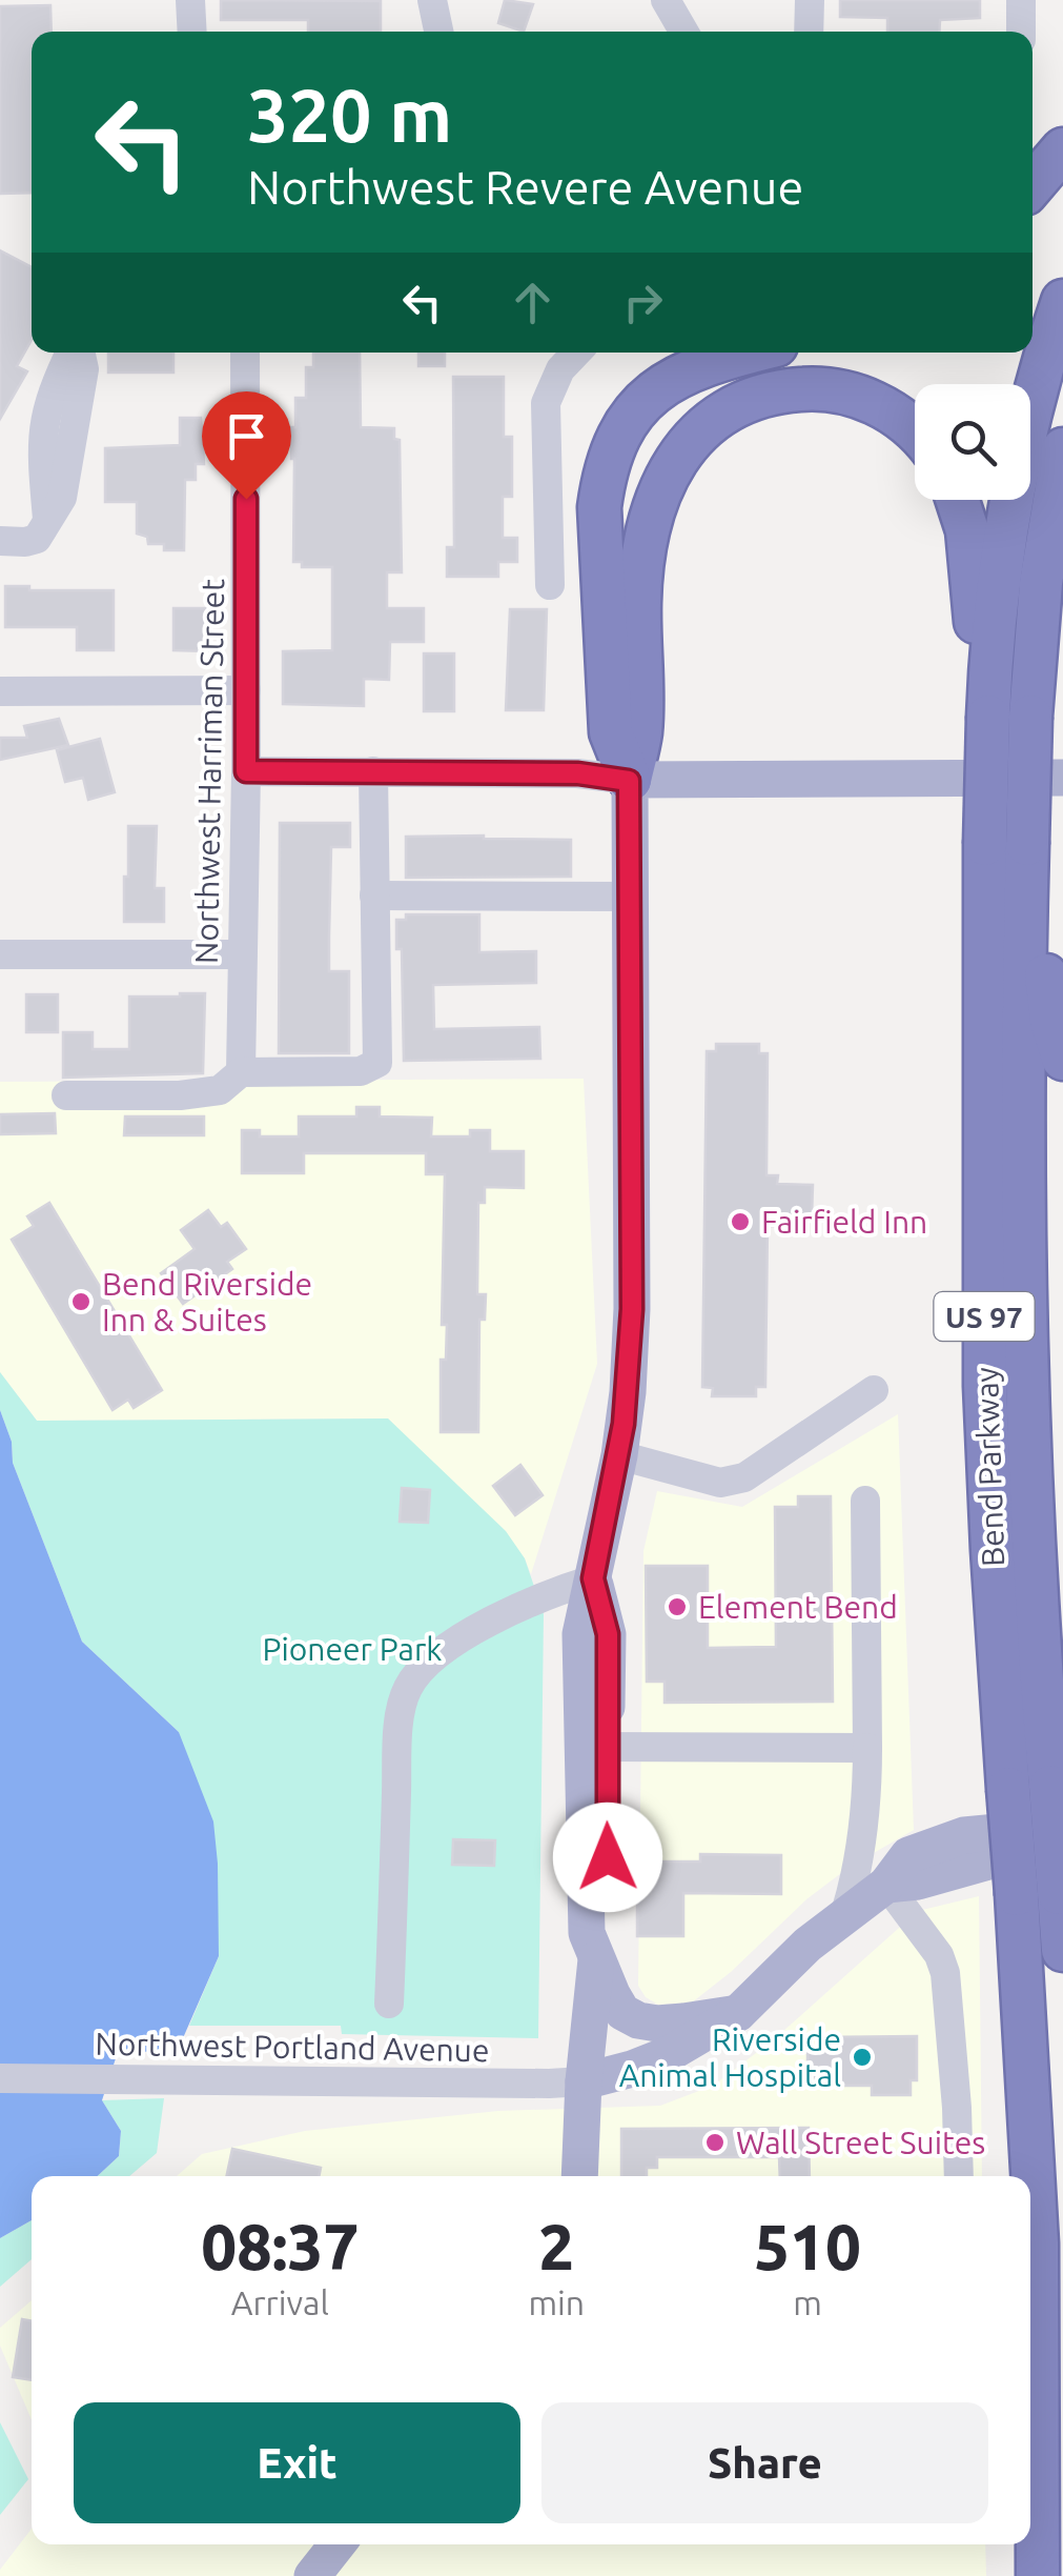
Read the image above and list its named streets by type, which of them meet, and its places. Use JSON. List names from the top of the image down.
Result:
{
  "streets": {
    "highway": ["US 97", "Bend Parkway"],
    "street": ["Northwest Harriman Street", "Northwest Portland Avenue"]
  },
  "parks": ["Pioneer Park"],
  "places": [
    "Fairfield Inn",
    "Bend Riverside Inn & Suites",
    "Element Bend",
    "Riverside Animal Hospital",
    "Wall Street Suites"
  ],
  "page": {
    "turn": ["320 m", "Northwest Revere Avenue"],
    "eta": [
      "08:37",
      "Arrival",
      "2",
      "min",
      "510",
      "m"
    ],
    "buttons": ["Exit", "Share"]
  }
}
